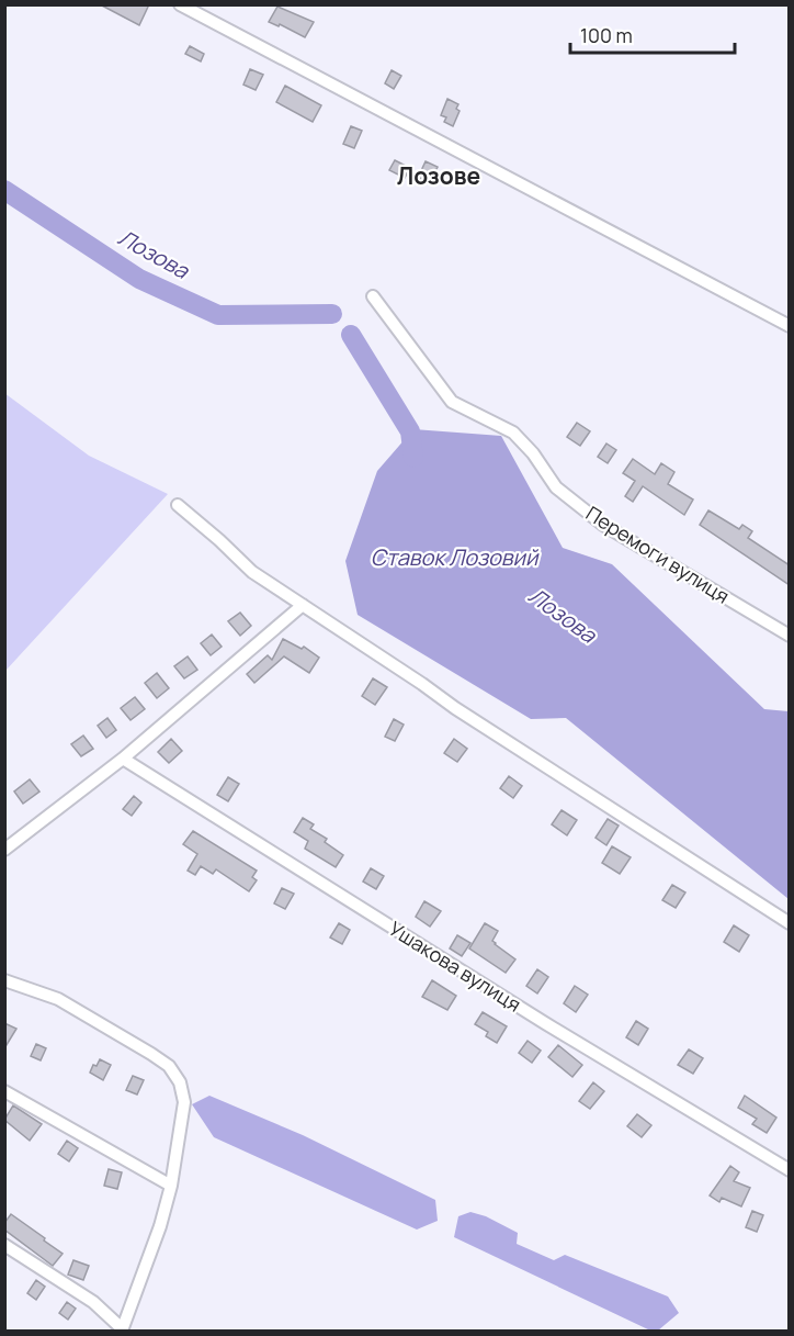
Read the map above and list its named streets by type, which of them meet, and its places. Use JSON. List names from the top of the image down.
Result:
{
  "streets": {
    "street": ["Перемоги вулиця", "Ушакова вулиця"]
  },
  "districts": ["Лозове"],
  "water": ["Лозова", "Ставок Лозовий"],
  "scale_bar": "100 m"
}
